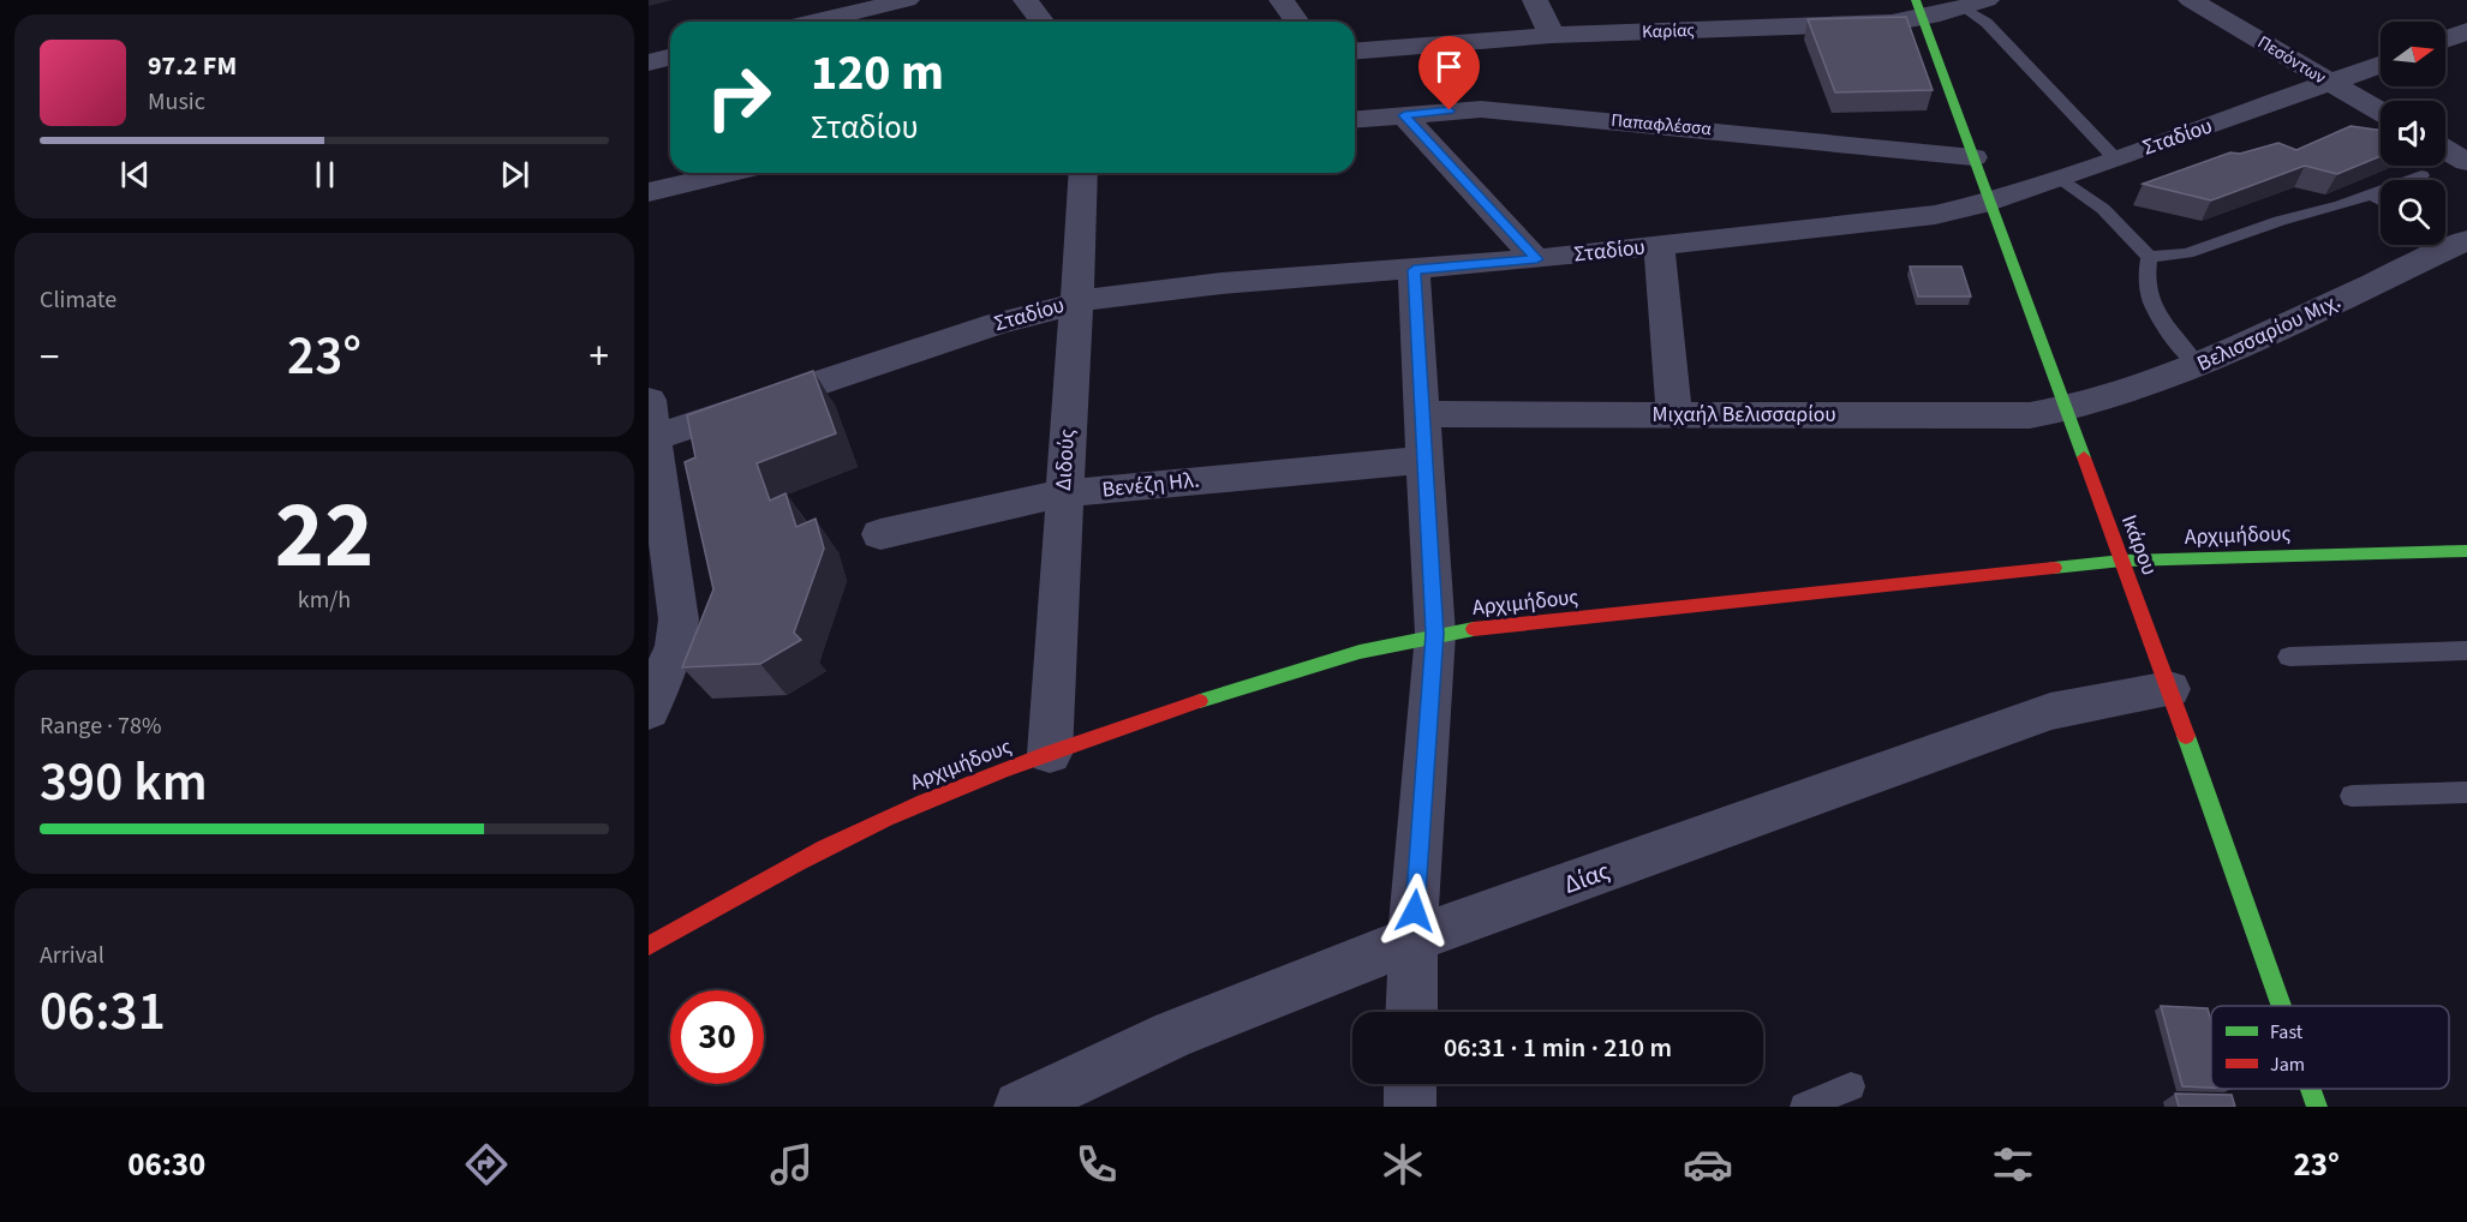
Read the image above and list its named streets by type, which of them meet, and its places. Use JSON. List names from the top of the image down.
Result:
{
  "streets": {
    "street": [
      "Καρίας",
      "Πεσόντων",
      "Παπαφλέσσα",
      "Σταδίου",
      "Βελισσαρίου Μιχ.",
      "Μιχαήλ Βελισσαρίου",
      "Διδούς",
      "Βενέζη Ηλ.",
      "Αρχιμήδους",
      "Ικάρου",
      "Δίας"
    ]
  },
  "crossings": [
    ["Καρίας", "Ικάρου"],
    ["Πεσόντων", "Σταδίου"],
    ["Παπαφλέσσα", "Ικάρου"],
    ["Σταδίου", "Διδούς"],
    ["Σταδίου", "Ικάρου"],
    ["Βελισσαρίου Μιχ.", "Μιχαήλ Βελισσαρίου"],
    ["Βελισσαρίου Μιχ.", "Ικάρου"],
    ["Μιχαήλ Βελισσαρίου", "Ικάρου"],
    ["Διδούς", "Βενέζη Ηλ."],
    ["Διδούς", "Αρχιμήδους"],
    ["Αρχιμήδους", "Ικάρου"],
    ["Ικάρου", "Δίας"]
  ],
  "legend": ["Fast", "Jam"],
  "north": "right",
  "page": {
    "turn": ["120 m", "Σταδίου"],
    "song": ["97.2 FM", "Music"],
    "tile": [
      "Climate",
      ["22", "km/h"],
      ["Range · 78%", "390 km"],
      ["Arrival", "06:31"]
    ],
    "heat": ["−", "23°", "+"],
    "limit": "30",
    "trip": "06:31 · 1 min · 210 m",
    "tabs": ["06:30", "23°"]
  }
}
